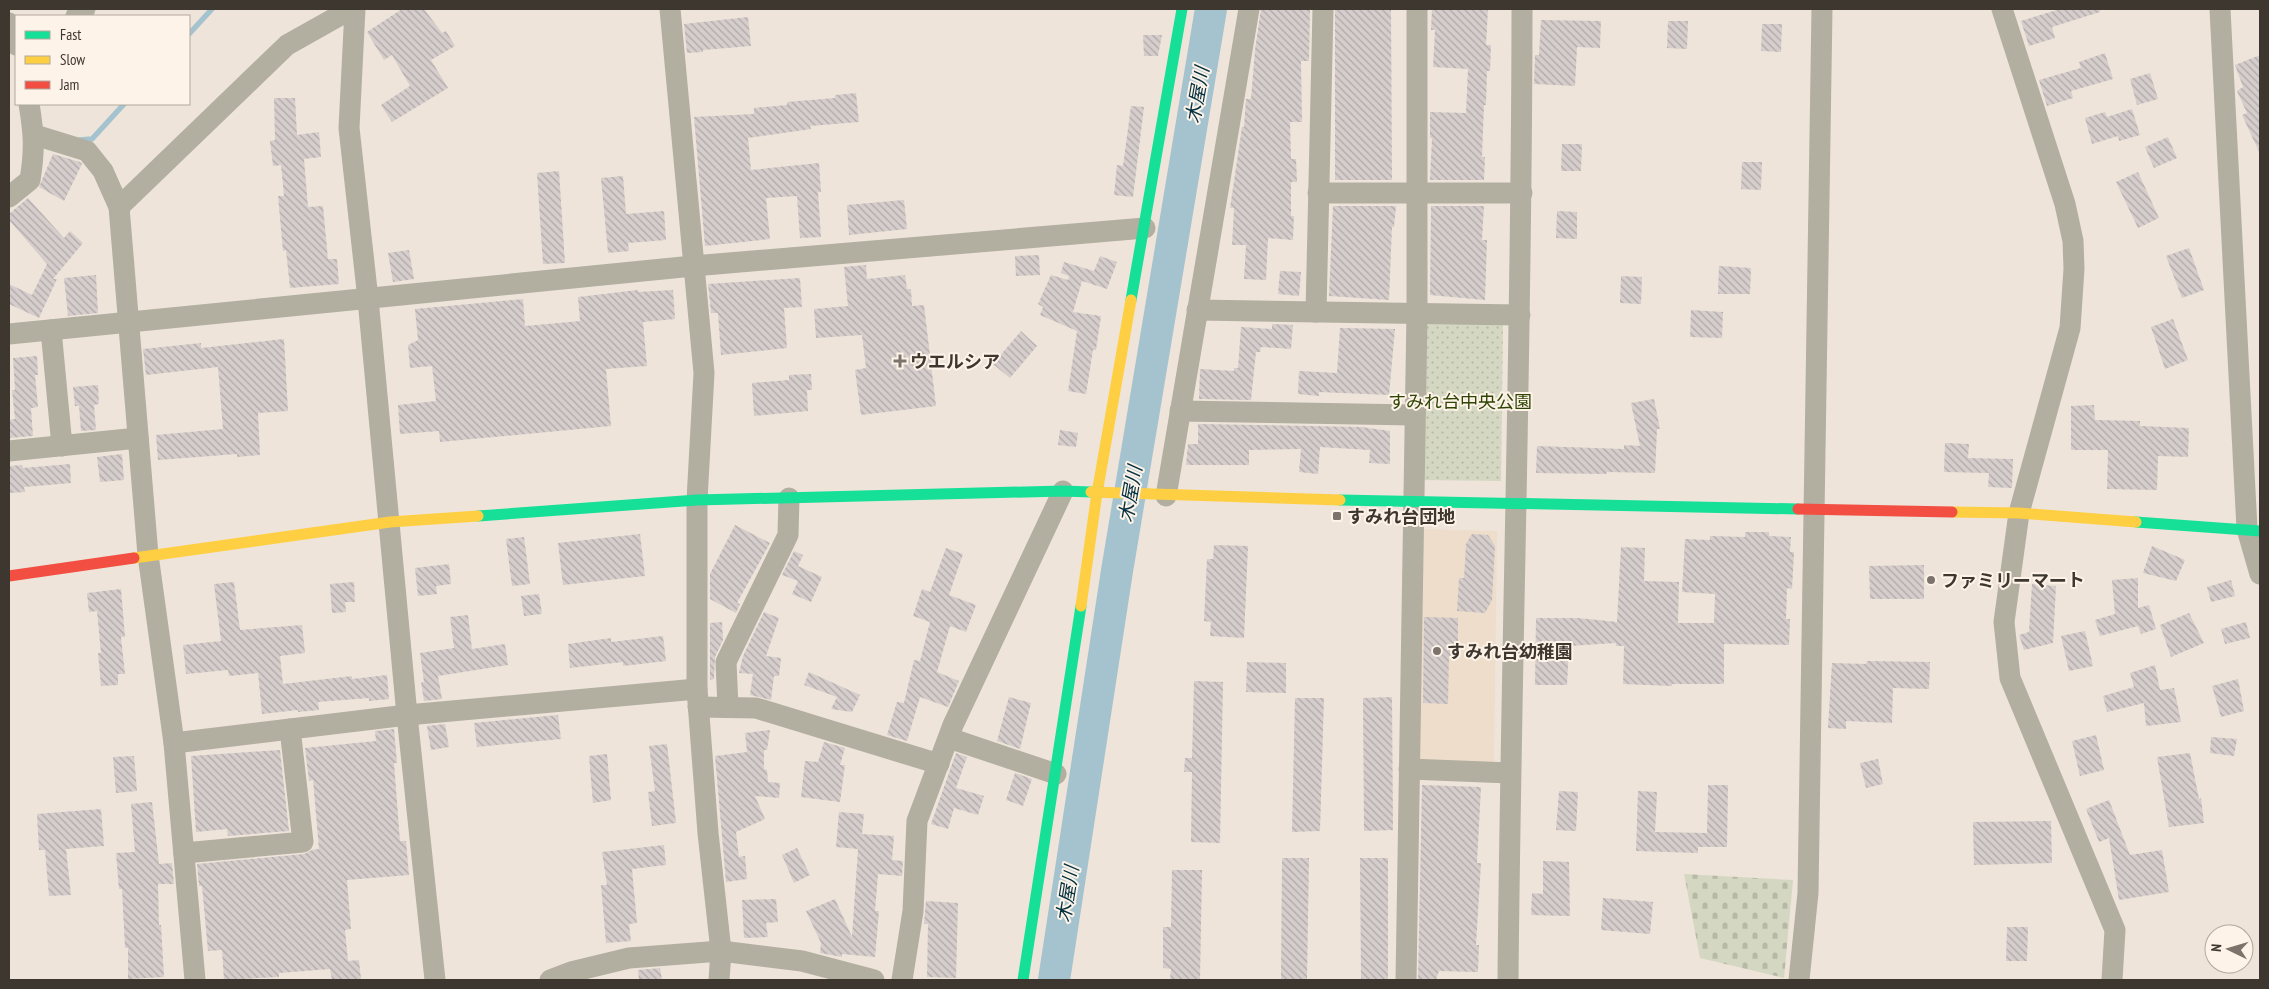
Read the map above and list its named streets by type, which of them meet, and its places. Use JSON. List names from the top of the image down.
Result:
{
  "water": ["木屋川"],
  "parks": ["すみれ台中央公園"],
  "places": {
    "health": ["ウエルシア"],
    "transit": ["すみれ台団地"],
    "other": ["ファミリーマート", "すみれ台幼稚園"]
  },
  "legend": ["Fast", "Slow", "Jam"],
  "north": "left"
}
